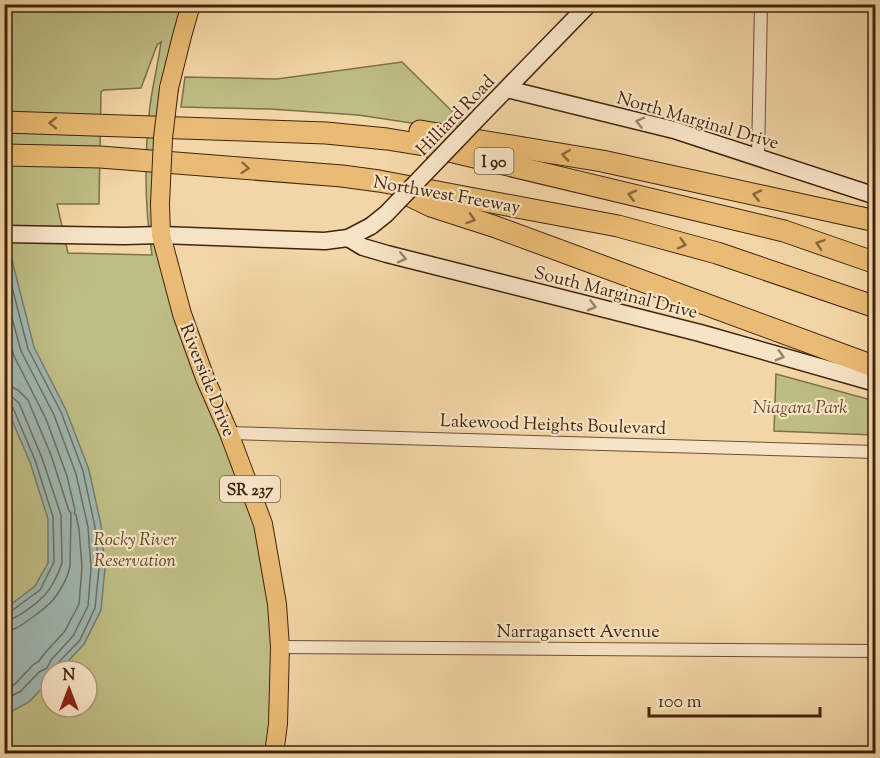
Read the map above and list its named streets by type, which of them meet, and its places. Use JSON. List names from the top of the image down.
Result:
{
  "streets": {
    "highway": ["I 90", "Northwest Freeway"],
    "main road": [
      "Hilliard Road",
      "North Marginal Drive",
      "South Marginal Drive",
      "Riverside Drive",
      "SR 237"
    ],
    "street": ["Lakewood Heights Boulevard", "Narragansett Avenue"]
  },
  "crossings": [
    ["Hilliard Road", "North Marginal Drive"],
    ["Hilliard Road", "South Marginal Drive"],
    ["Hilliard Road", "Riverside Drive"],
    ["Riverside Drive", "Lakewood Heights Boulevard"],
    ["Riverside Drive", "Narragansett Avenue"]
  ],
  "one_way": ["North Marginal Drive", "South Marginal Drive"],
  "parks": ["Niagara Park", "Rocky River Reservation"],
  "scale_bar": "100 m",
  "north": "top"
}
